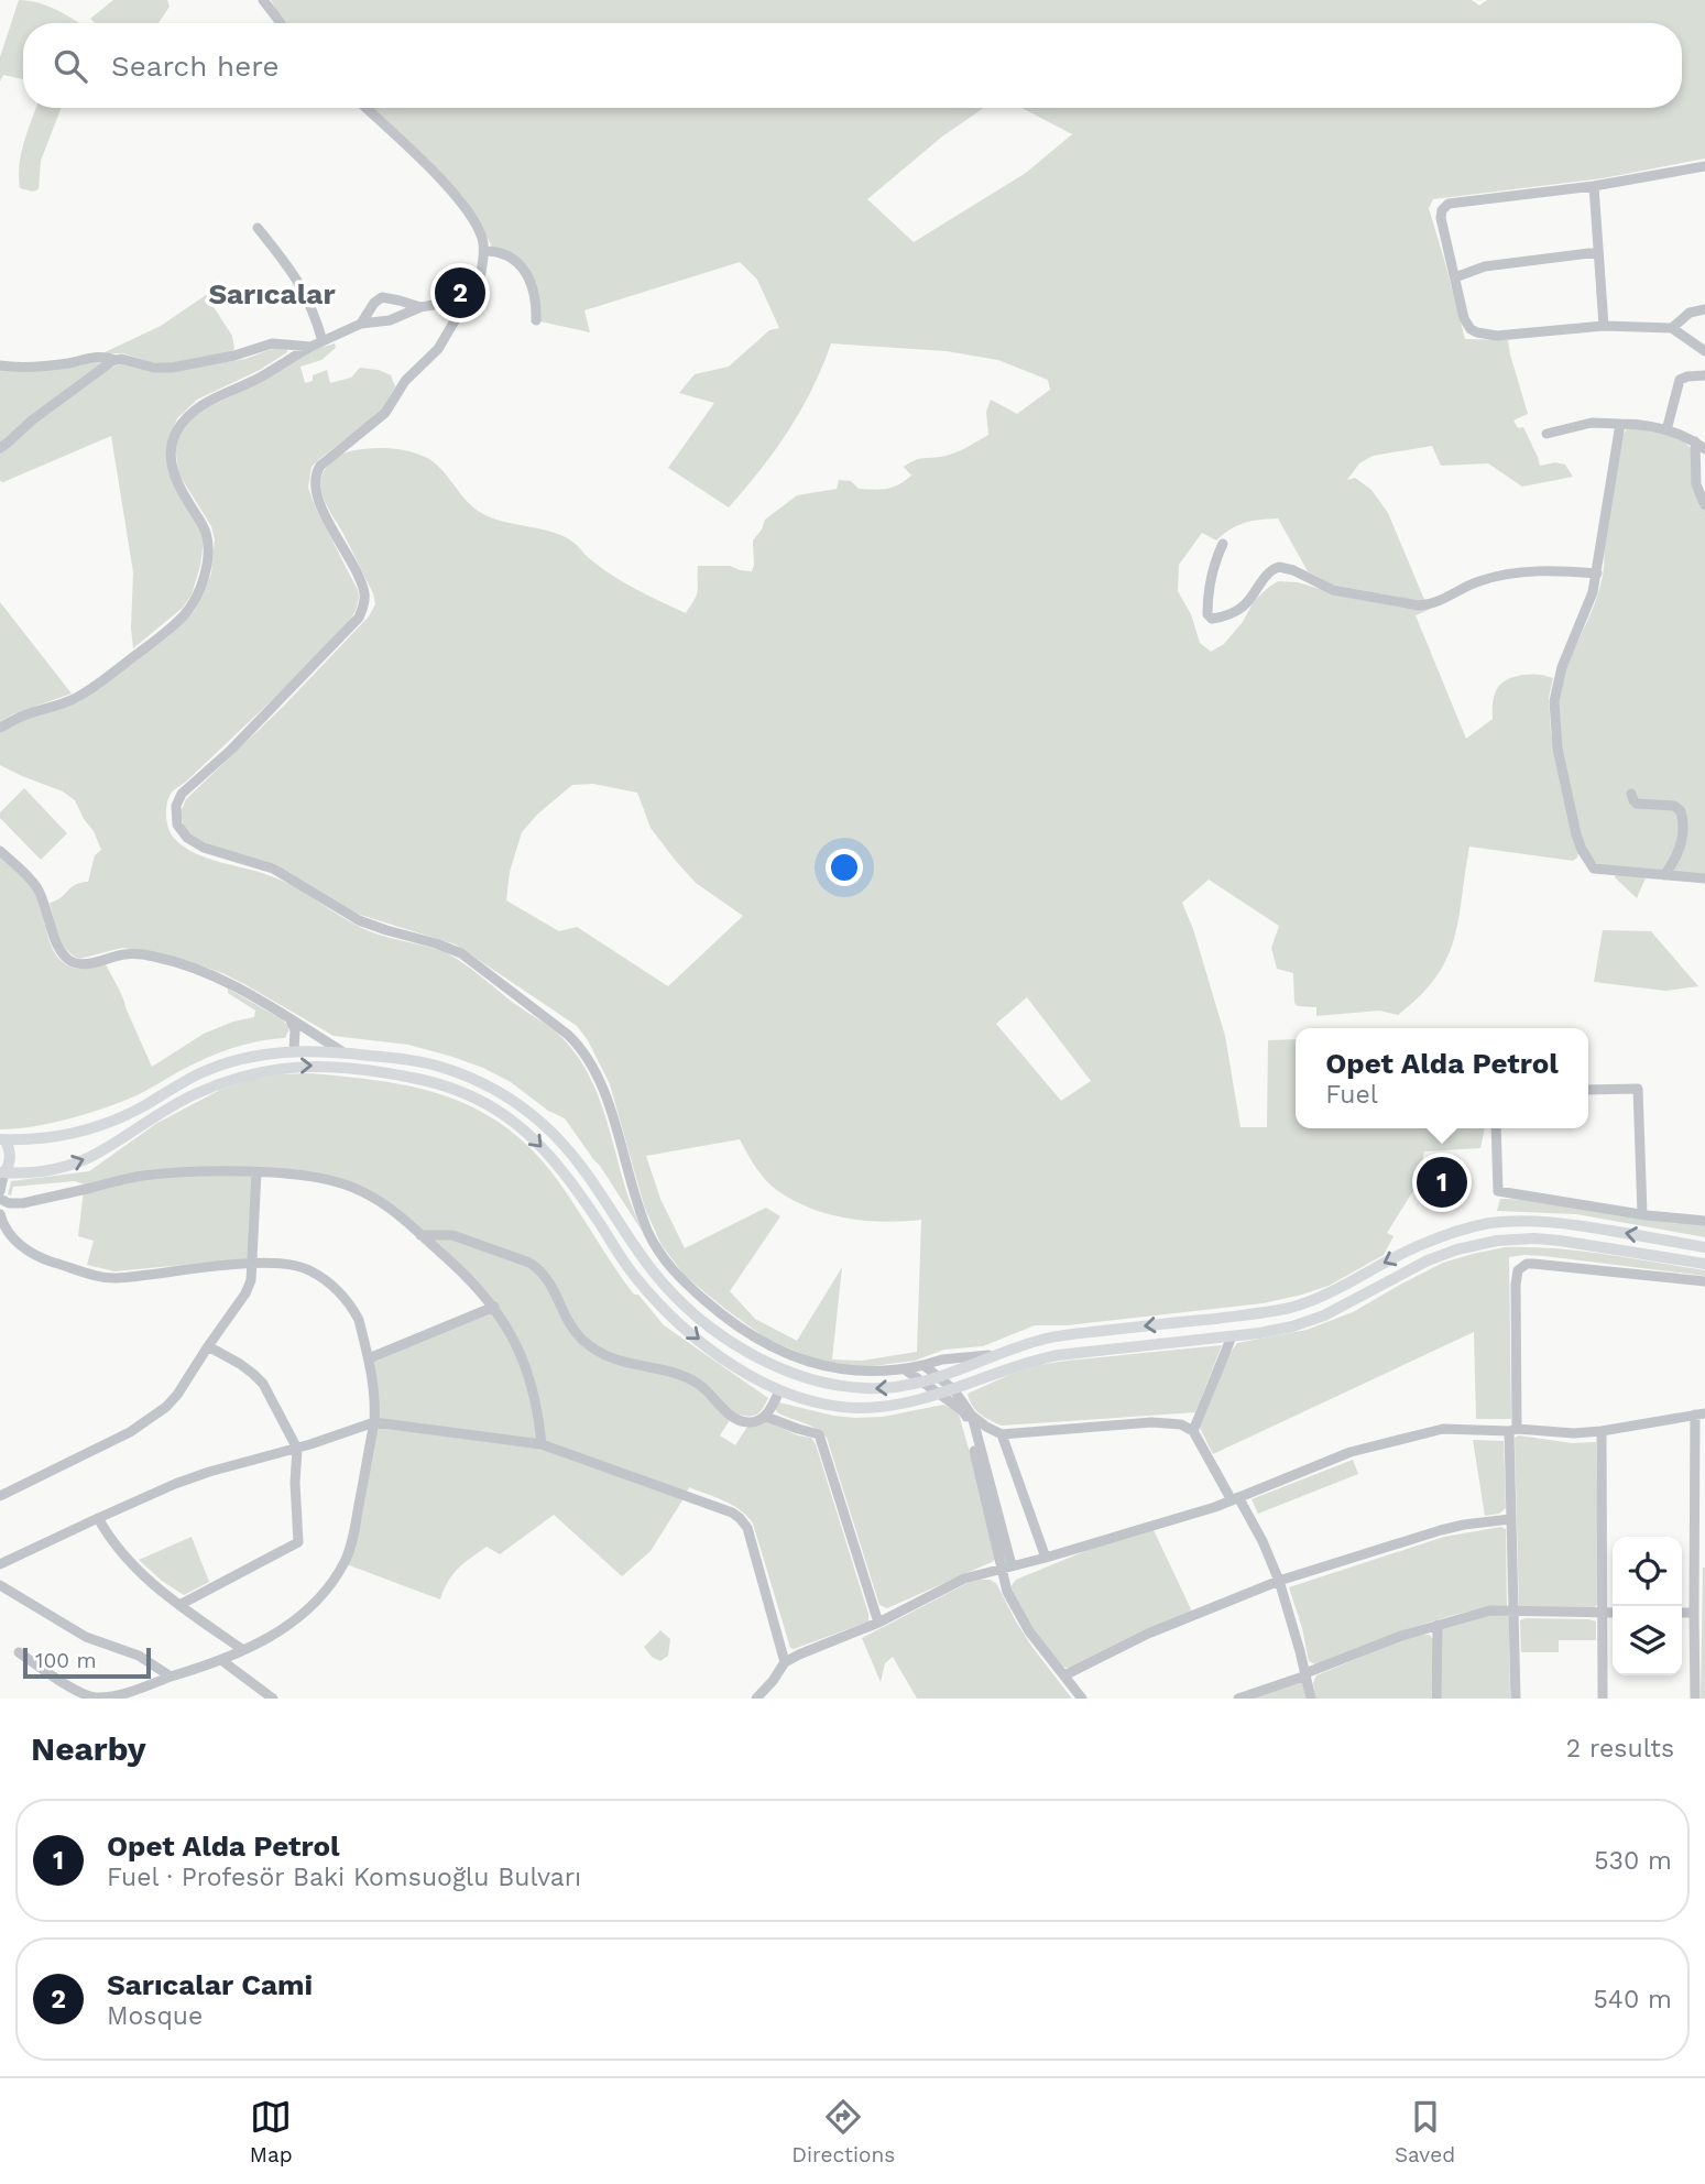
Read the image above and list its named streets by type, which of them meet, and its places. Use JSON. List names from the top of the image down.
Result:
{
  "districts": ["Sarıcalar"],
  "scale_bar": "100 m",
  "page": {
    "search": "Search here",
    "pins": ["2", "1"],
    "popup": ["Opet Alda Petrol", "Fuel"],
    "scale": "100 m",
    "heading": ["Nearby", "2 results"],
    "list": [
      {
        "mark": "1",
        "name": "Opet Alda Petrol",
        "note": "Fuel · Profesör Baki Komsuoğlu Bulvarı",
        "value": "530 m"
      },
      {
        "mark": "2",
        "name": "Sarıcalar Cami",
        "note": "Mosque",
        "value": "540 m"
      }
    ],
    "nav": ["Map", "Directions", "Saved"]
  }
}
